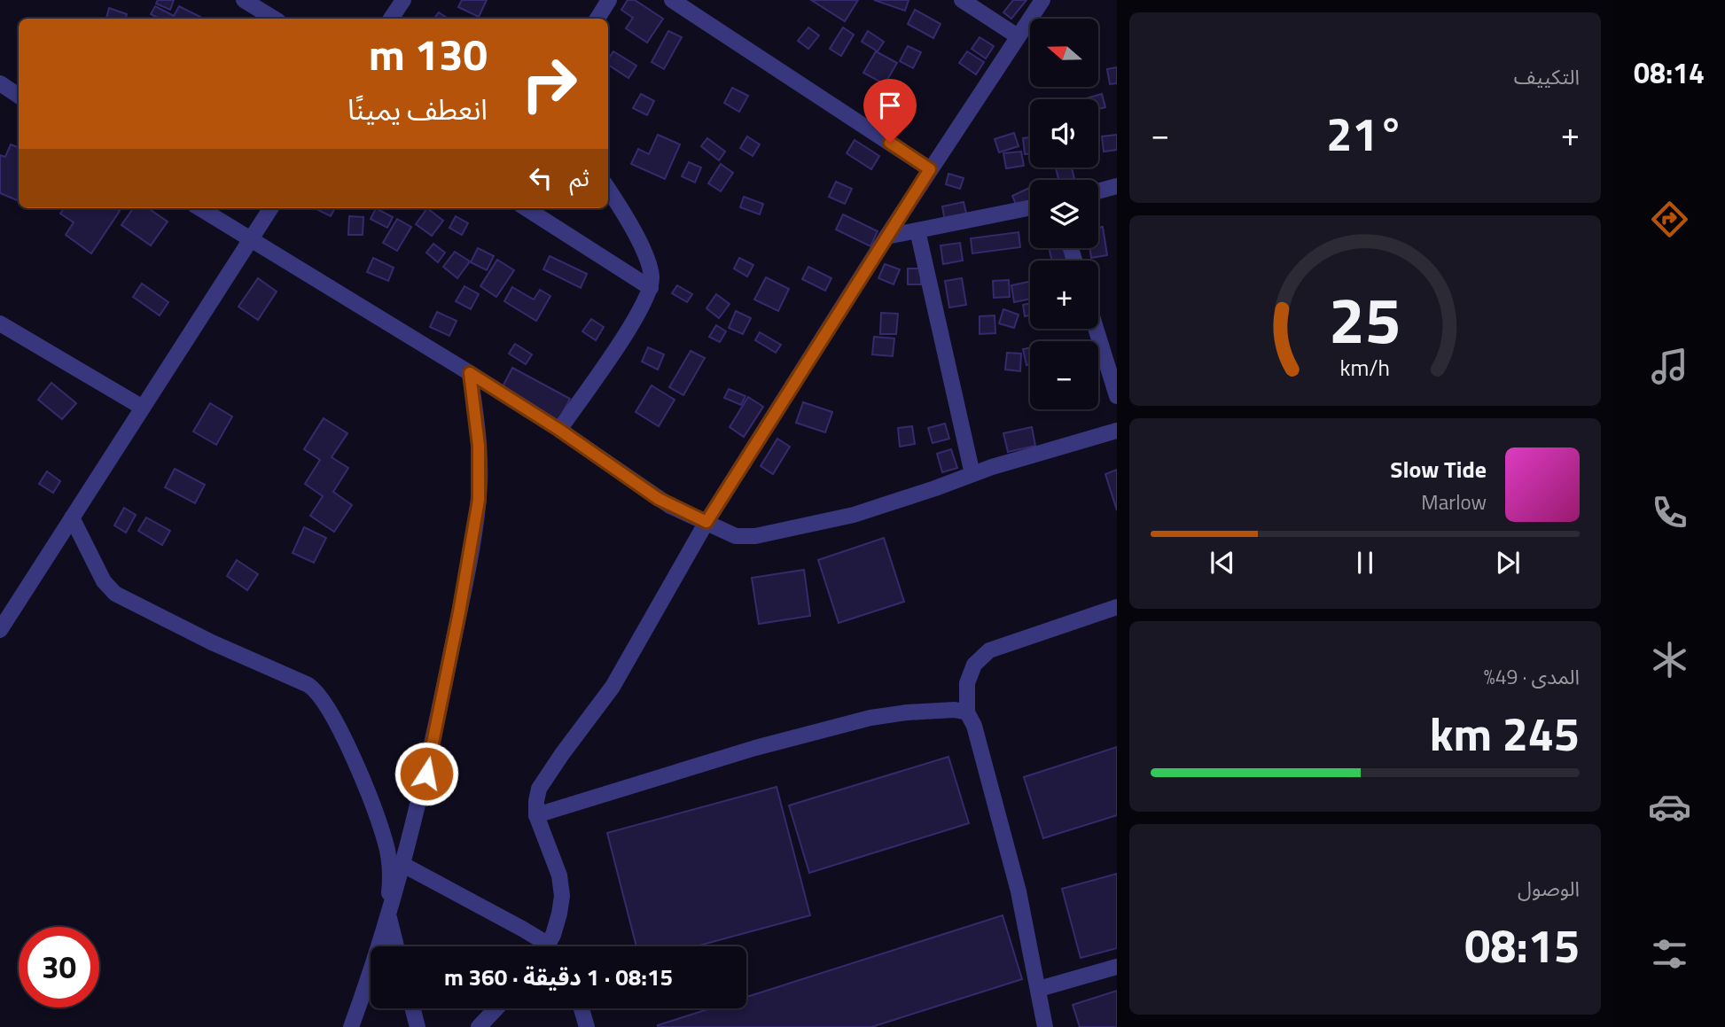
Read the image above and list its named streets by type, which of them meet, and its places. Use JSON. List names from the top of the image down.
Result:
{
  "north": "left",
  "page": {
    "tabs": "08:14",
    "tile": [
      "التكييف",
      ["المدى · 49%", "245 km"],
      ["الوصول", "08:15"]
    ],
    "map_buttons": ["+", "−"],
    "turn": ["130 m", "انعطف يمينًا"],
    "heat": ["−", "21°", "+"],
    "then": "ثم",
    "song": ["Slow Tide", "Marlow"],
    "limit": "30",
    "trip": "08:15 · 1 دقيقة · 360 m",
    "gauge": ["25", "km/h"]
  }
}
